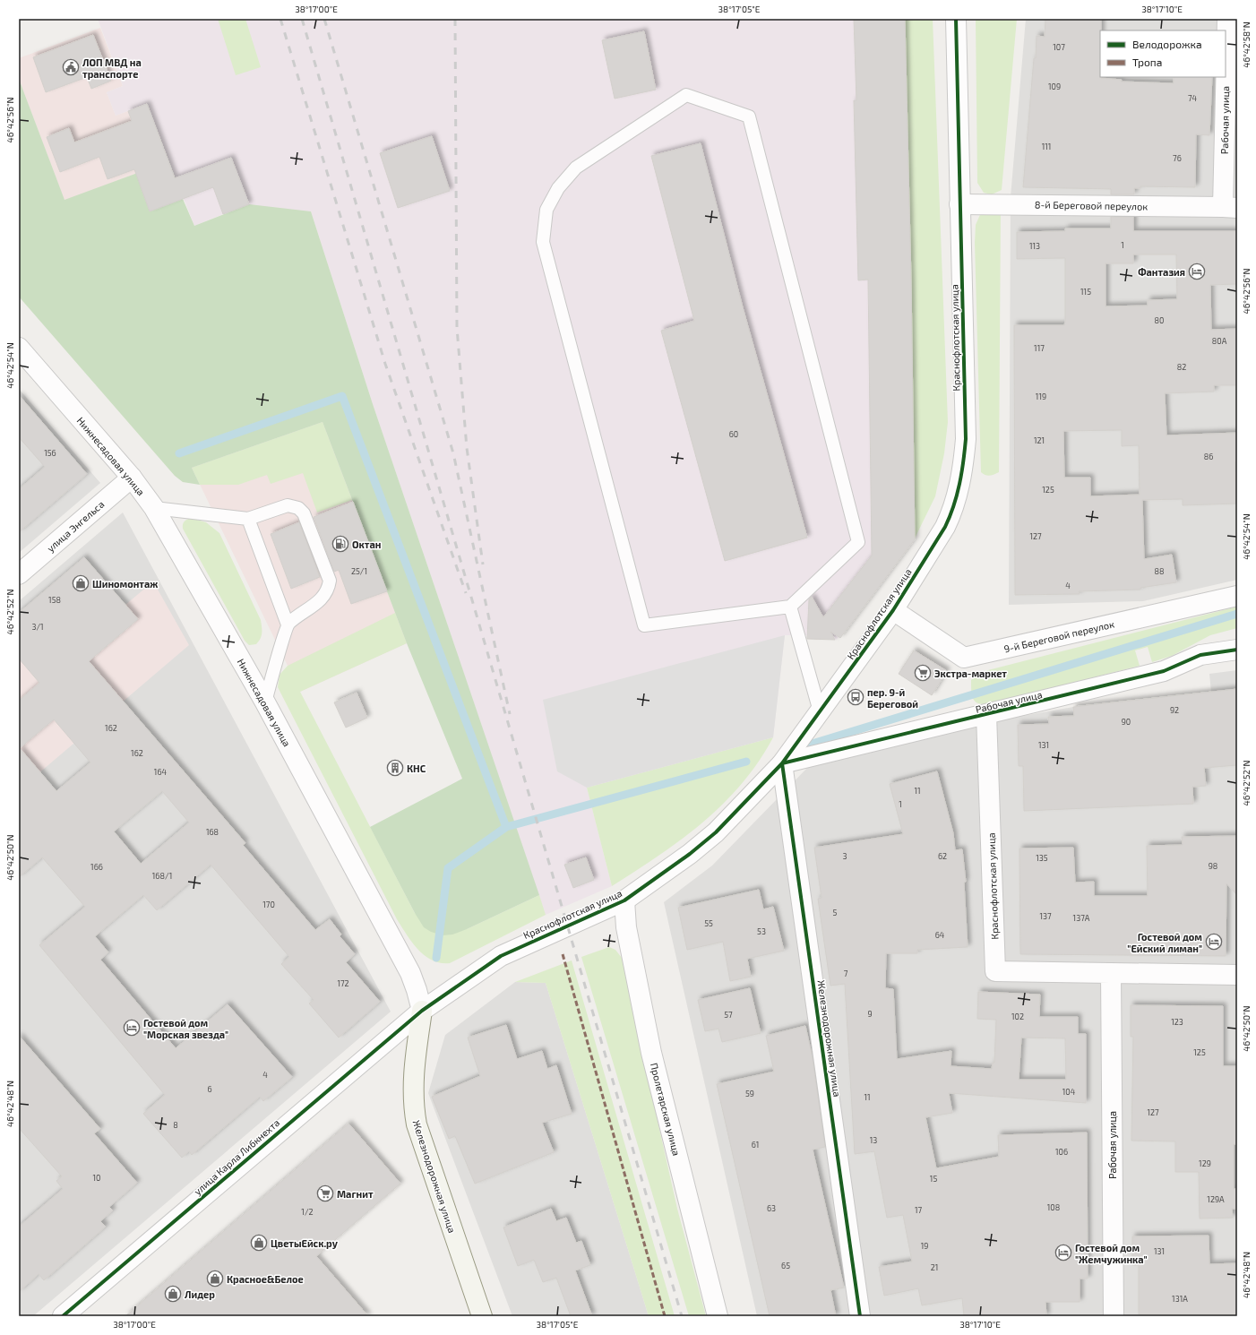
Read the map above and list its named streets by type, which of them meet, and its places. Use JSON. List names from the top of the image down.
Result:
{
  "streets": {
    "main road": ["Железнодорожная улица"],
    "street": [
      "Рабочая улица",
      "8-й Береговой переулок",
      "Краснофлотская улица",
      "Нижнесадовая улица",
      "улица Энгельса",
      "9-й Береговой переулок",
      "Пролетарская улица",
      "улица Карла Либкнехта"
    ]
  },
  "crossings": [
    ["Рабочая улица", "8-й Береговой переулок"],
    ["Рабочая улица", "Краснофлотская улица"],
    ["Рабочая улица", "Железнодорожная улица"],
    ["8-й Береговой переулок", "Краснофлотская улица"],
    ["Краснофлотская улица", "Нижнесадовая улица"],
    ["Краснофлотская улица", "9-й Береговой переулок"],
    ["Краснофлотская улица", "Железнодорожная улица"],
    ["Краснофлотская улица", "Пролетарская улица"],
    ["Краснофлотская улица", "улица Карла Либкнехта"],
    ["Нижнесадовая улица", "улица Энгельса"],
    ["Нижнесадовая улица", "Железнодорожная улица"],
    ["Нижнесадовая улица", "улица Карла Либкнехта"],
    ["Железнодорожная улица", "улица Карла Либкнехта"]
  ],
  "places": {
    "public building": ["ЛОП МВД на транспорте"],
    "hotel": [
      "Фантазия",
      "Гостевой дом \"Ейский лиман\"",
      "Гостевой дом \"Морская звезда\"",
      "Гостевой дом \"Жемчужинка\""
    ],
    "fuel station": ["Октан"],
    "shop": [
      "Шиномонтаж",
      "ЦветыЕйск.ру",
      "Красное&Белое",
      "Лидер"
    ],
    "supermarket": ["Экстра-маркет", "Магнит"],
    "bus stop": ["пер. 9-й Береговой"],
    "building": ["КНС"]
  },
  "house_numbers": [
    "107",
    "109",
    "74",
    "111",
    "76",
    "1",
    "113",
    "115",
    "80",
    "80А",
    "117",
    "82",
    "119",
    "60",
    "121",
    "156",
    "86",
    "125",
    "127",
    "25/1",
    "88",
    "4",
    "158",
    "3/1",
    "92",
    "90",
    "162",
    "131",
    "162",
    "164",
    "11",
    "1",
    "168",
    "3",
    "62",
    "135",
    "98",
    "166",
    "168/1",
    "170",
    "5",
    "137",
    "137А",
    "55",
    "53",
    "64",
    "7",
    "172",
    "9",
    "57",
    "102",
    "123",
    "125",
    "4",
    "6",
    "104",
    "59",
    "11",
    "127",
    "8",
    "13",
    "61",
    "106",
    "129",
    "10",
    "15",
    "129А",
    "108",
    "63",
    "17",
    "1/2",
    "19",
    "131",
    "65",
    "21",
    "131А"
  ],
  "legend": ["Велодорожка", "Тропа"],
  "coordinates": [
    "38°17'00\"E",
    "38°17'05\"E",
    "38°17'10\"E",
    "46°42'58\"N",
    "46°42'56\"N",
    "46°42'54\"N",
    "46°42'52\"N",
    "46°42'50\"N",
    "46°42'48\"N"
  ]
}
